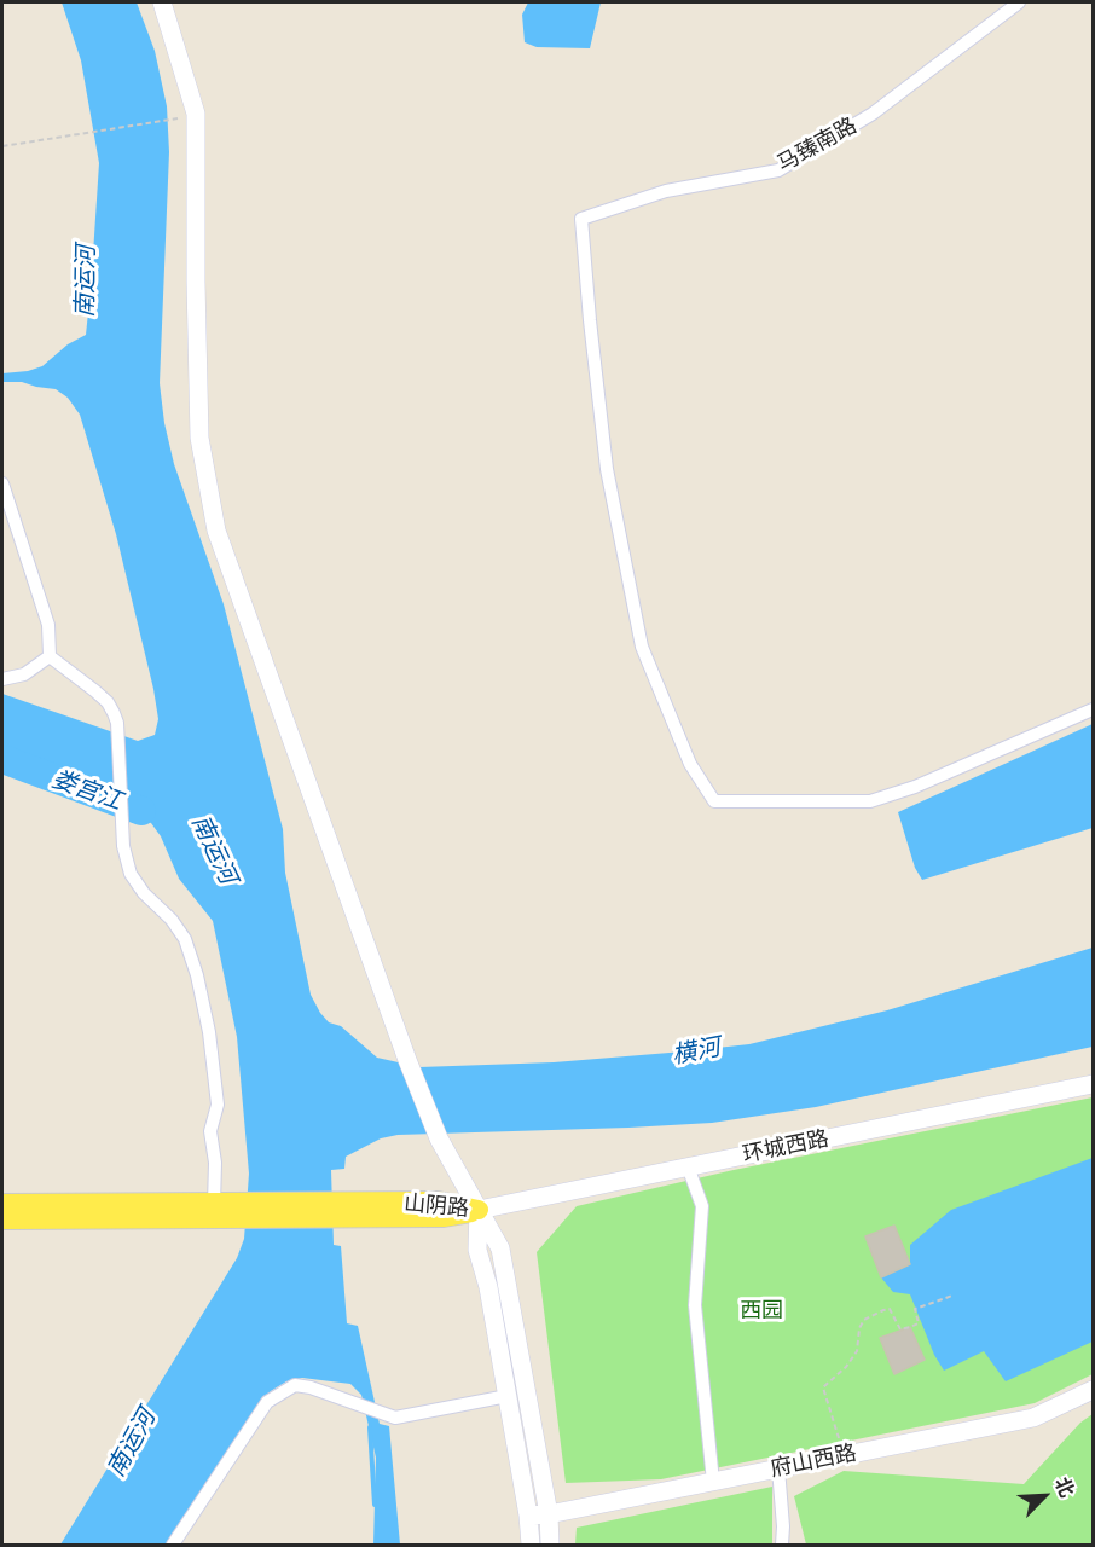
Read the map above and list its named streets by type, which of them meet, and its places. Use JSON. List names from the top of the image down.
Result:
{
  "streets": {
    "main road": ["环城西路", "山阴路", "府山西路"],
    "street": ["马臻南路"]
  },
  "crossings": [
    ["环城西路", "山阴路"]
  ],
  "water": ["南运河", "娄宫江", "横河"],
  "parks": ["西园"],
  "north": "top right"
}
